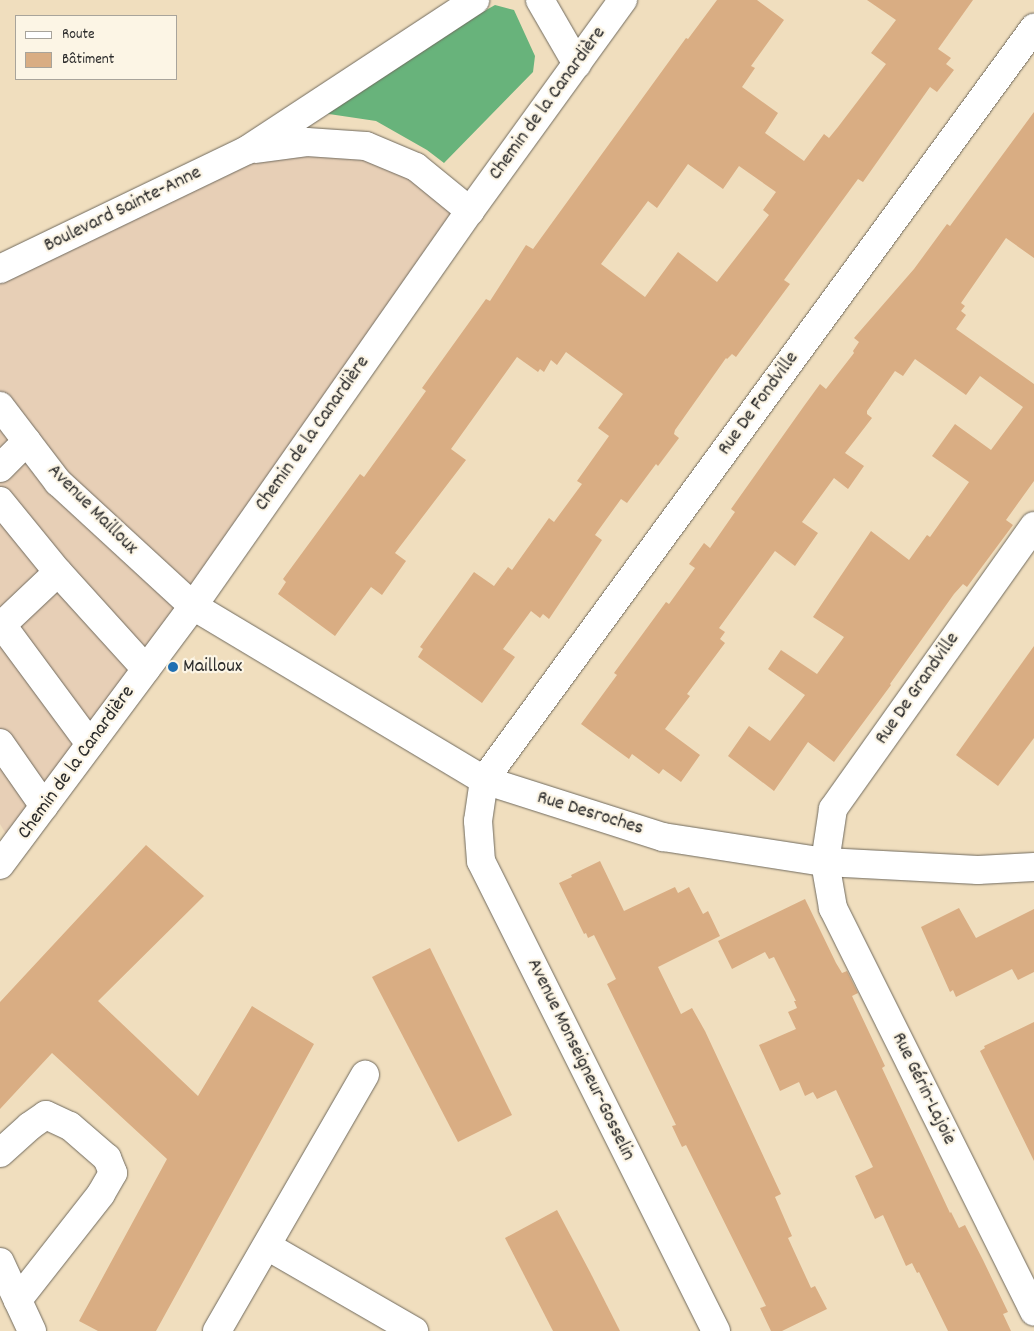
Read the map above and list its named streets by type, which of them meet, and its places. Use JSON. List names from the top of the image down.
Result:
{
  "streets": {
    "street": [
      "Chemin de la Canardière",
      "Boulevard Sainte-Anne",
      "Rue De Fondville",
      "Avenue Mailloux",
      "Rue De Grandville",
      "Rue Desroches",
      "Avenue Monseigneur-Gosselin",
      "Rue Gérin-Lajoie"
    ]
  },
  "crossings": [
    ["Chemin de la Canardière", "Boulevard Sainte-Anne"],
    ["Chemin de la Canardière", "Avenue Mailloux"],
    ["Chemin de la Canardière", "Rue Desroches"],
    ["Rue De Fondville", "Rue Desroches"],
    ["Rue De Fondville", "Avenue Monseigneur-Gosselin"],
    ["Avenue Mailloux", "Rue Desroches"],
    ["Rue De Grandville", "Rue Desroches"],
    ["Rue De Grandville", "Rue Gérin-Lajoie"],
    ["Rue Desroches", "Avenue Monseigneur-Gosselin"],
    ["Rue Desroches", "Rue Gérin-Lajoie"]
  ],
  "places": ["Mailloux"],
  "legend": ["Route", "Bâtiment"]
}
